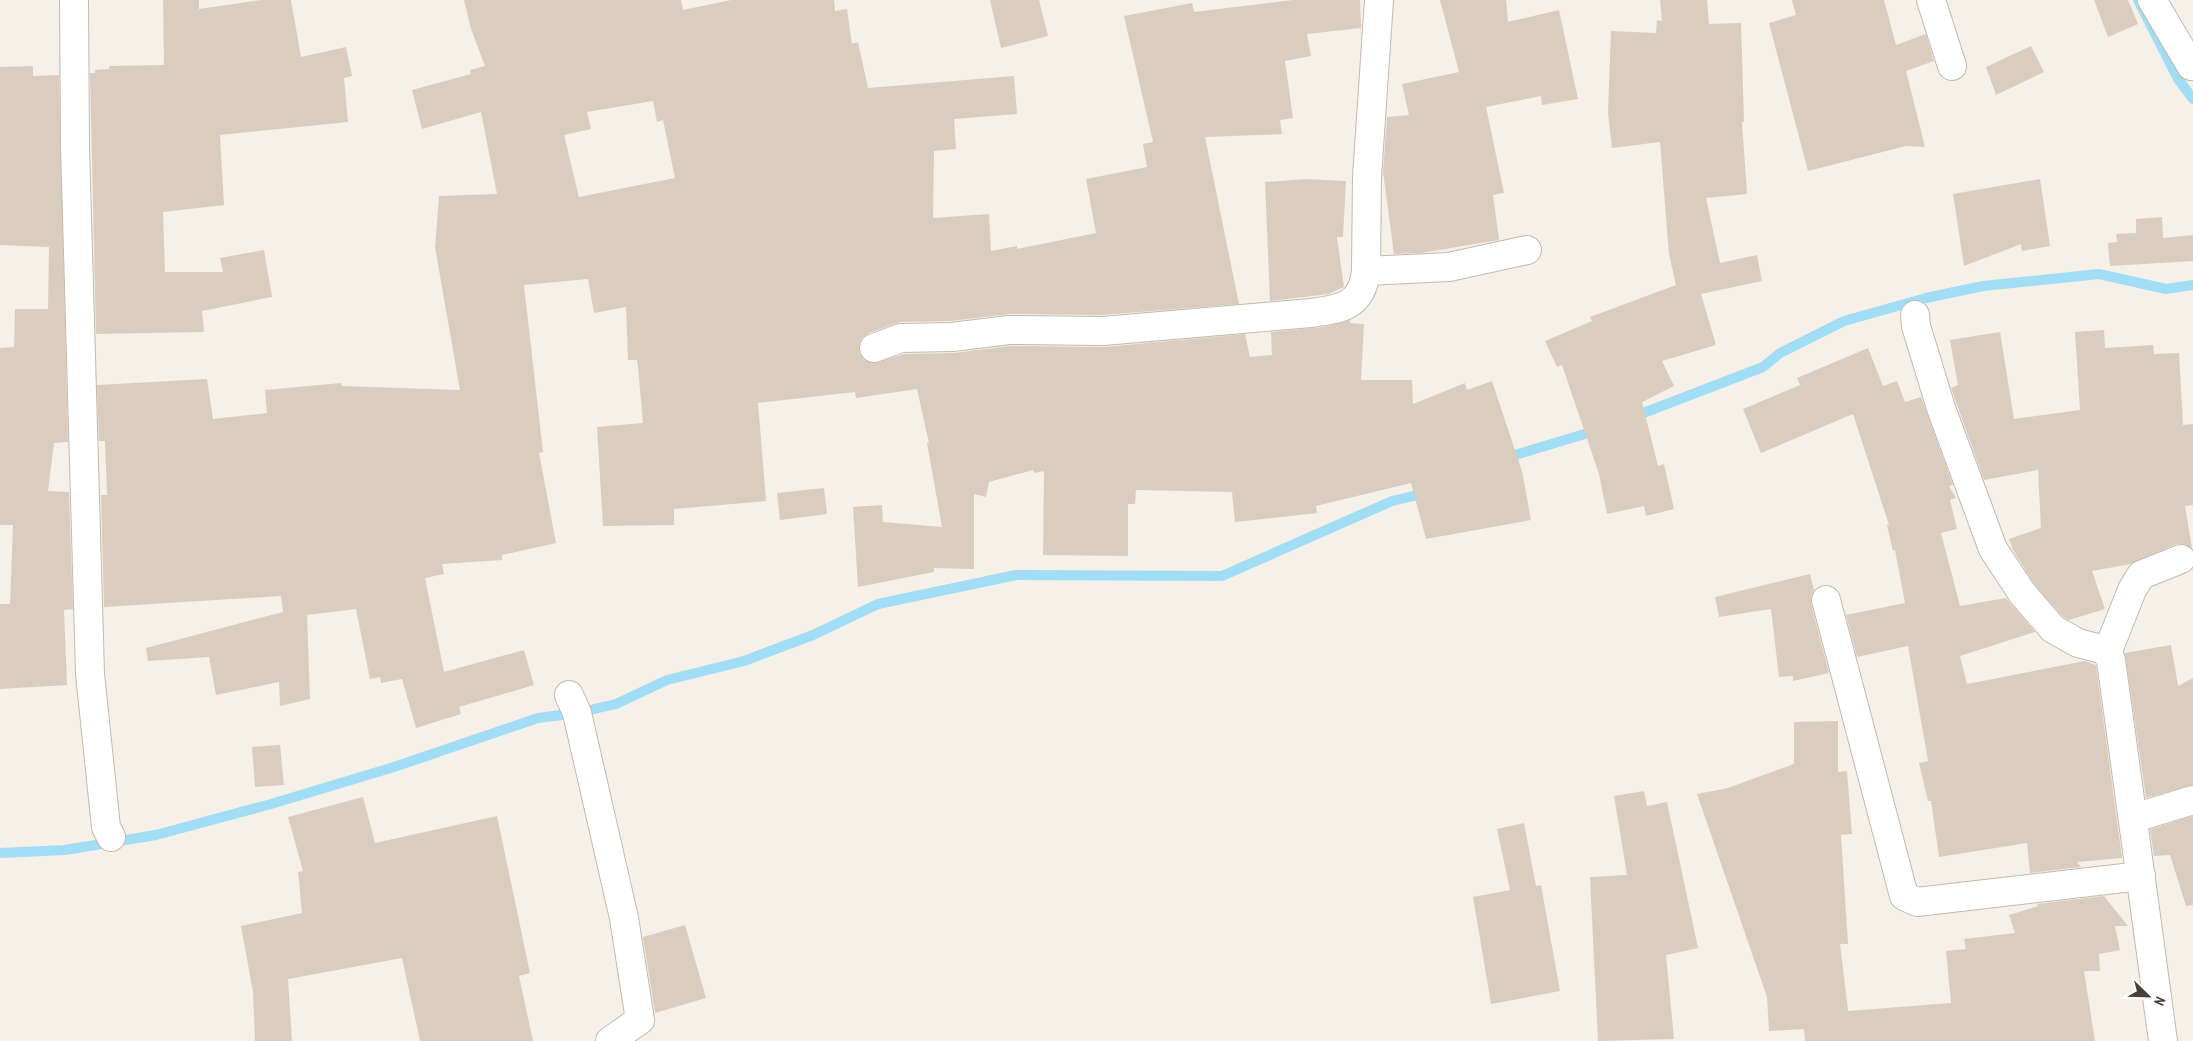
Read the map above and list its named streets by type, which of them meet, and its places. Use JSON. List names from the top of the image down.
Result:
{
  "north": "bottom right"
}
